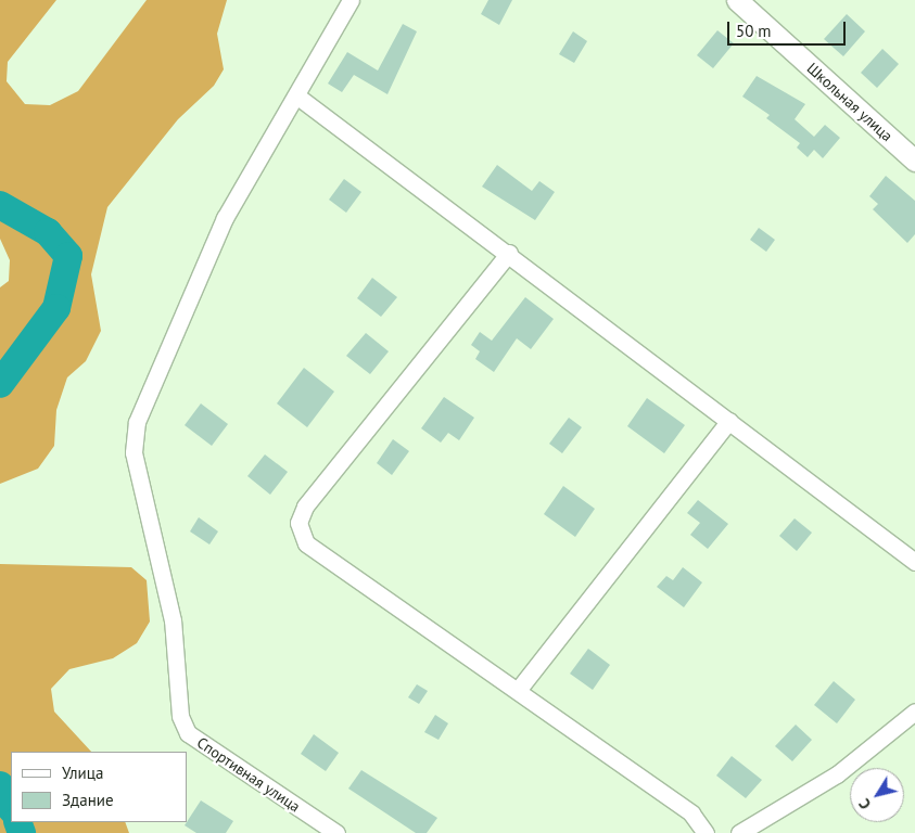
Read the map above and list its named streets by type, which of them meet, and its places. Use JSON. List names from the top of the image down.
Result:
{
  "streets": {
    "street": ["Школьная улица", "Спортивная улица"]
  },
  "legend": ["Улица", "Здание"],
  "scale_bar": "50 m",
  "north": "bottom left"
}
